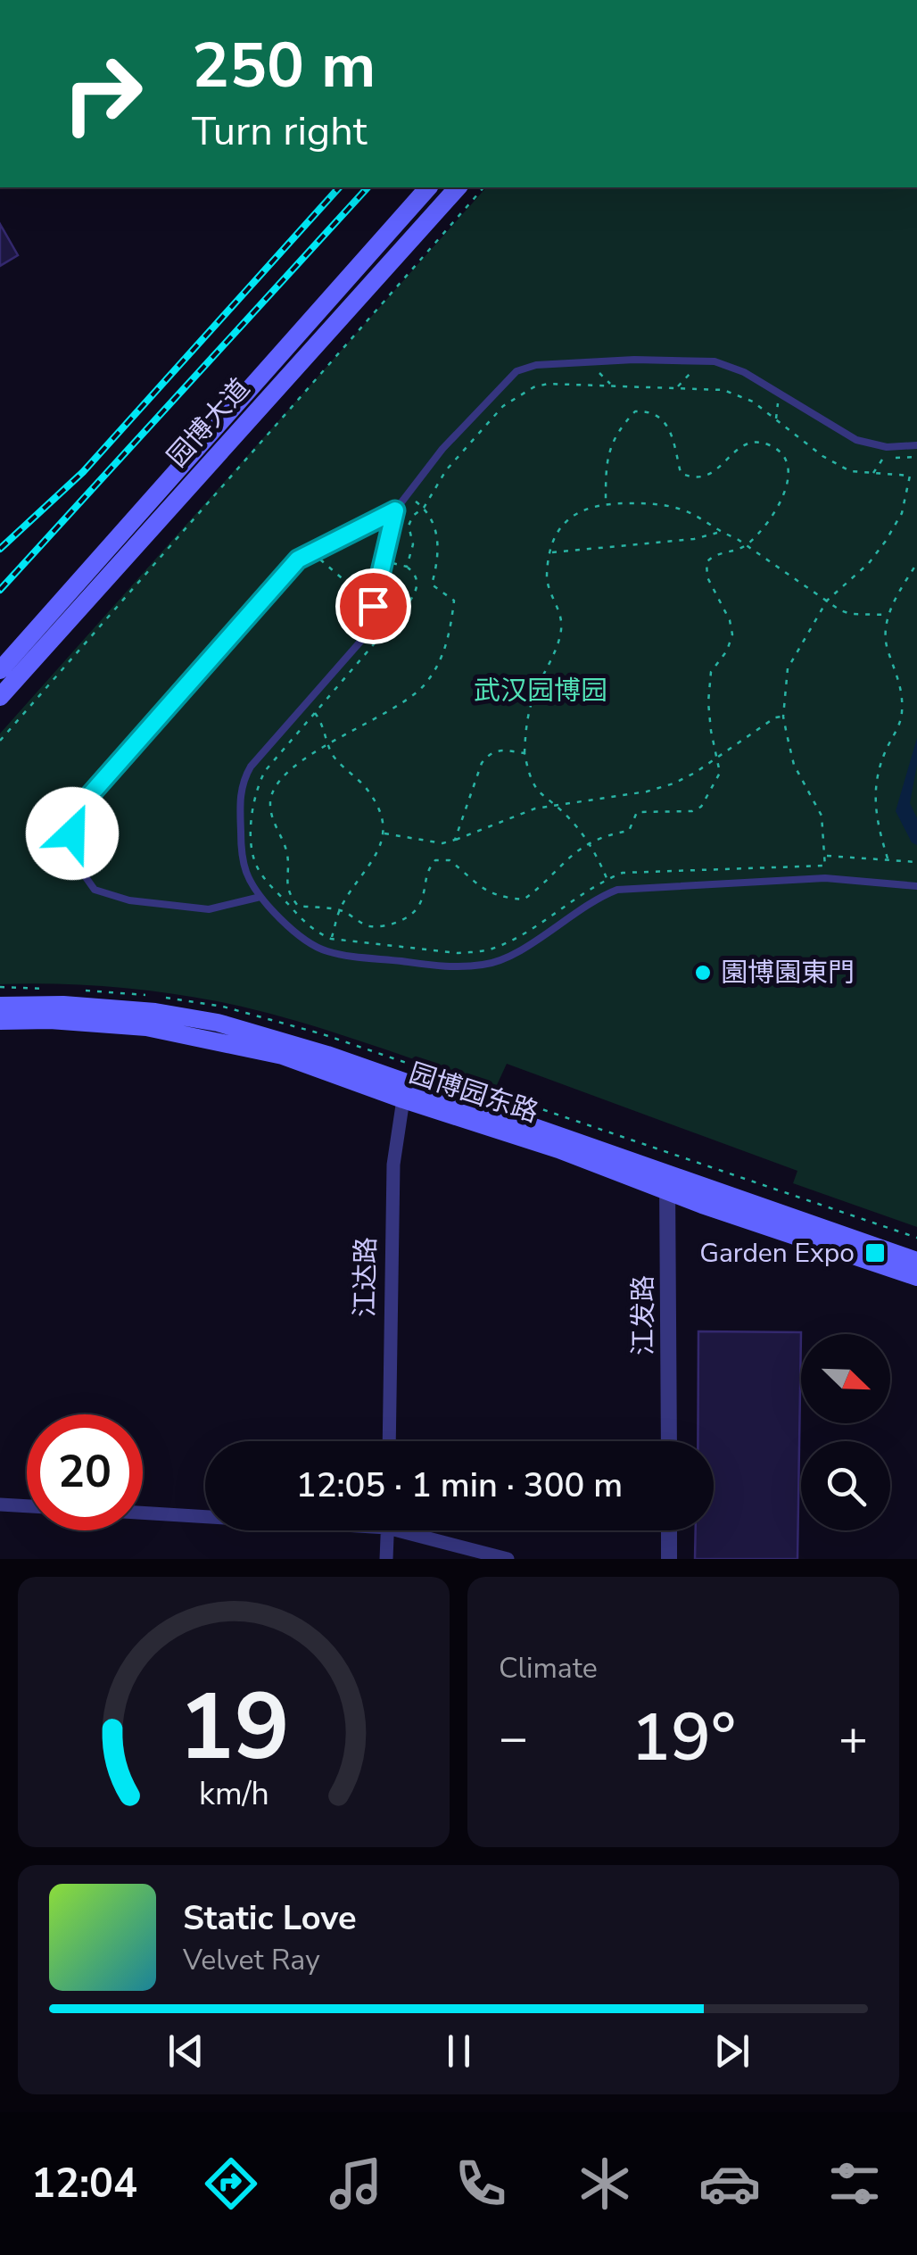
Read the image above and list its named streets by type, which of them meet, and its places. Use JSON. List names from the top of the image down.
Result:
{
  "streets": {
    "main road": ["园博大道", "园博园东路"],
    "street": ["江达路", "江发路"]
  },
  "crossings": [
    ["园博园东路", "江达路"],
    ["园博园东路", "江发路"]
  ],
  "parks": ["武汉园博园"],
  "places": {
    "other": ["園博園東門"],
    "transit": ["Garden Expo"]
  },
  "north": "bottom right",
  "page": {
    "turn": ["250 m", "Turn right"],
    "limit": "20",
    "trip": "12:05 · 1 min · 300 m",
    "tile": "Climate",
    "heat": ["−", "19°", "+"],
    "song": ["Static Love", "Velvet Ray"],
    "tabs": "12:04",
    "gauge": ["19", "km/h"]
  }
}
